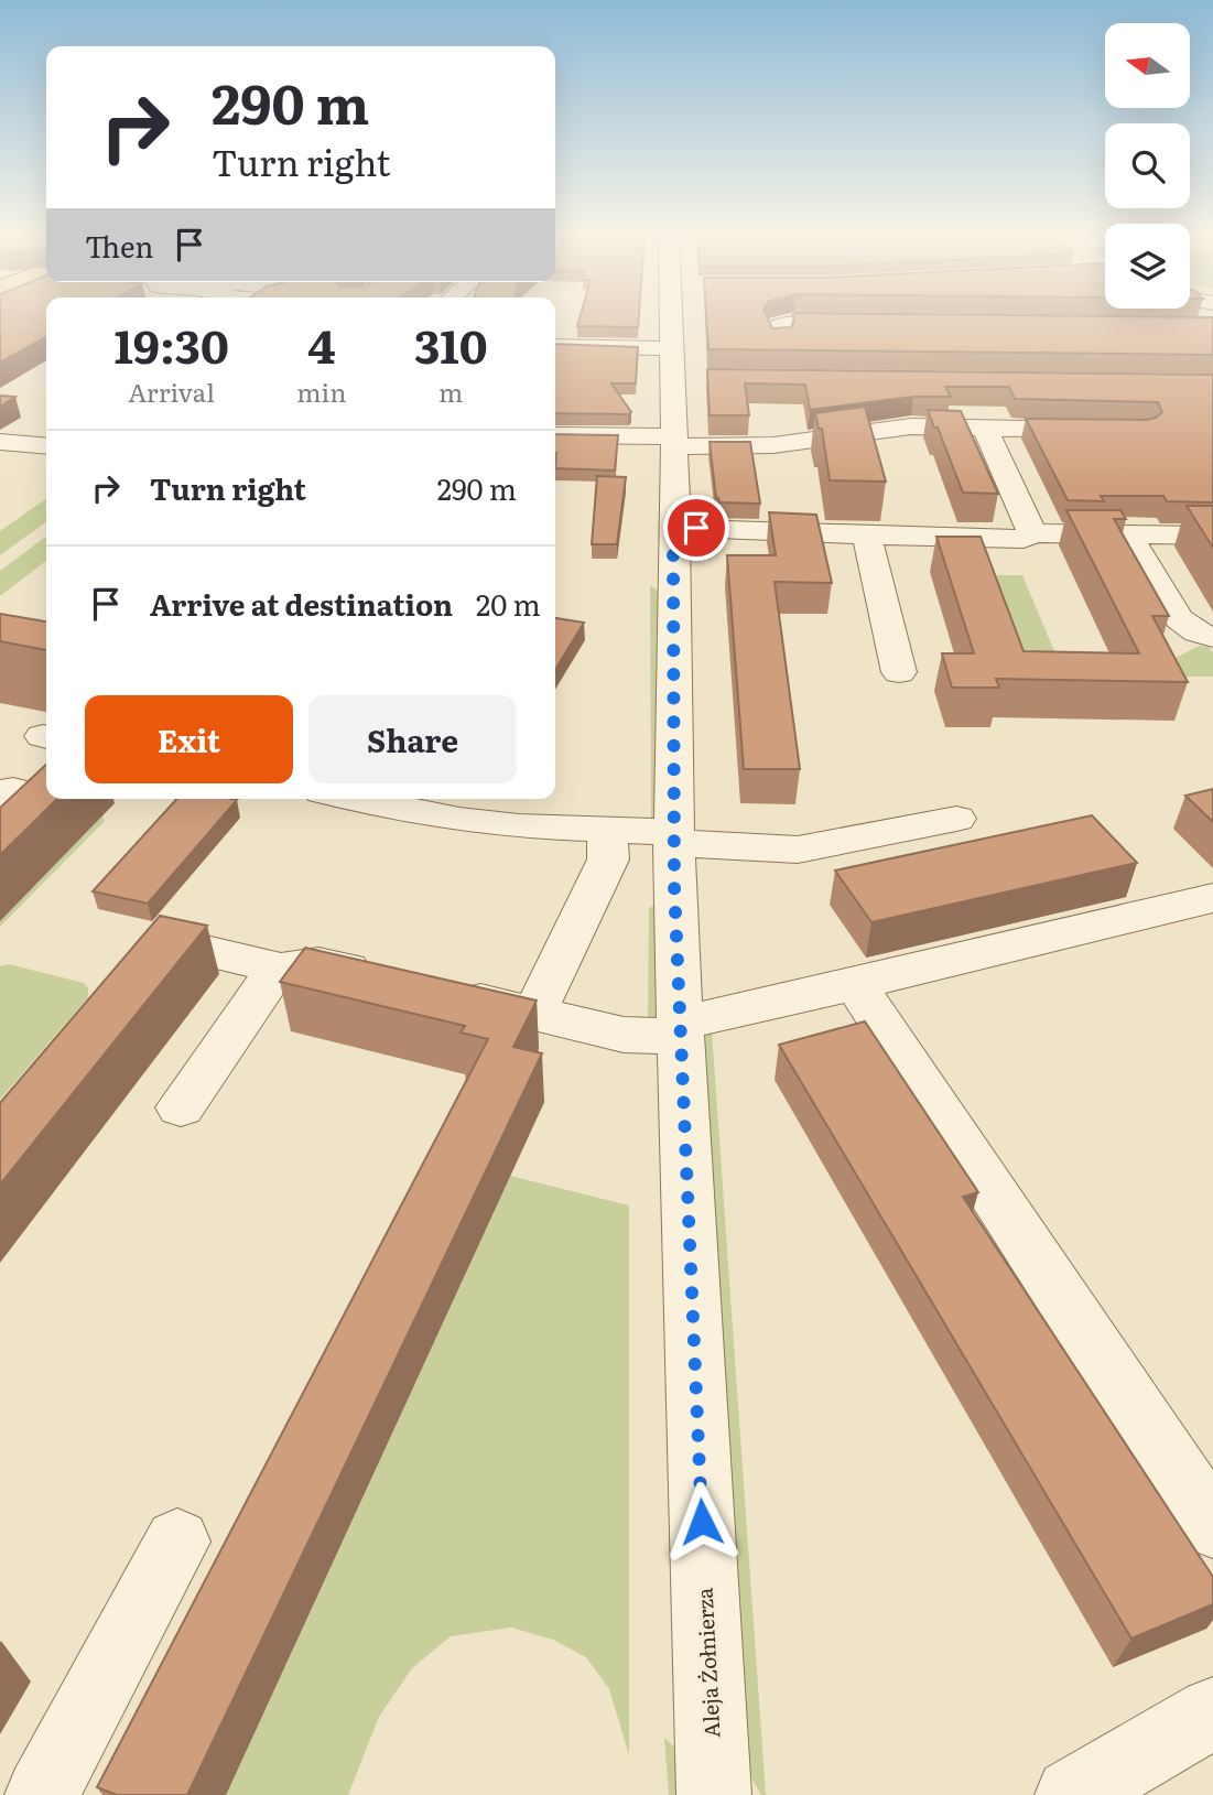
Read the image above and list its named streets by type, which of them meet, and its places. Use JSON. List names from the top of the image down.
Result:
{
  "streets": {
    "street": ["Aleja Żołnierza"]
  },
  "north": "left",
  "page": {
    "turn": ["290 m", "Turn right"],
    "then": "Then",
    "eta": [
      "19:30",
      "Arrival",
      "4",
      "min",
      "310",
      "m"
    ],
    "list": [
      {
        "name": "Turn right",
        "value": "290 m"
      },
      {
        "name": "Arrive at destination",
        "value": "20 m"
      }
    ],
    "buttons": ["Exit", "Share"]
  }
}
